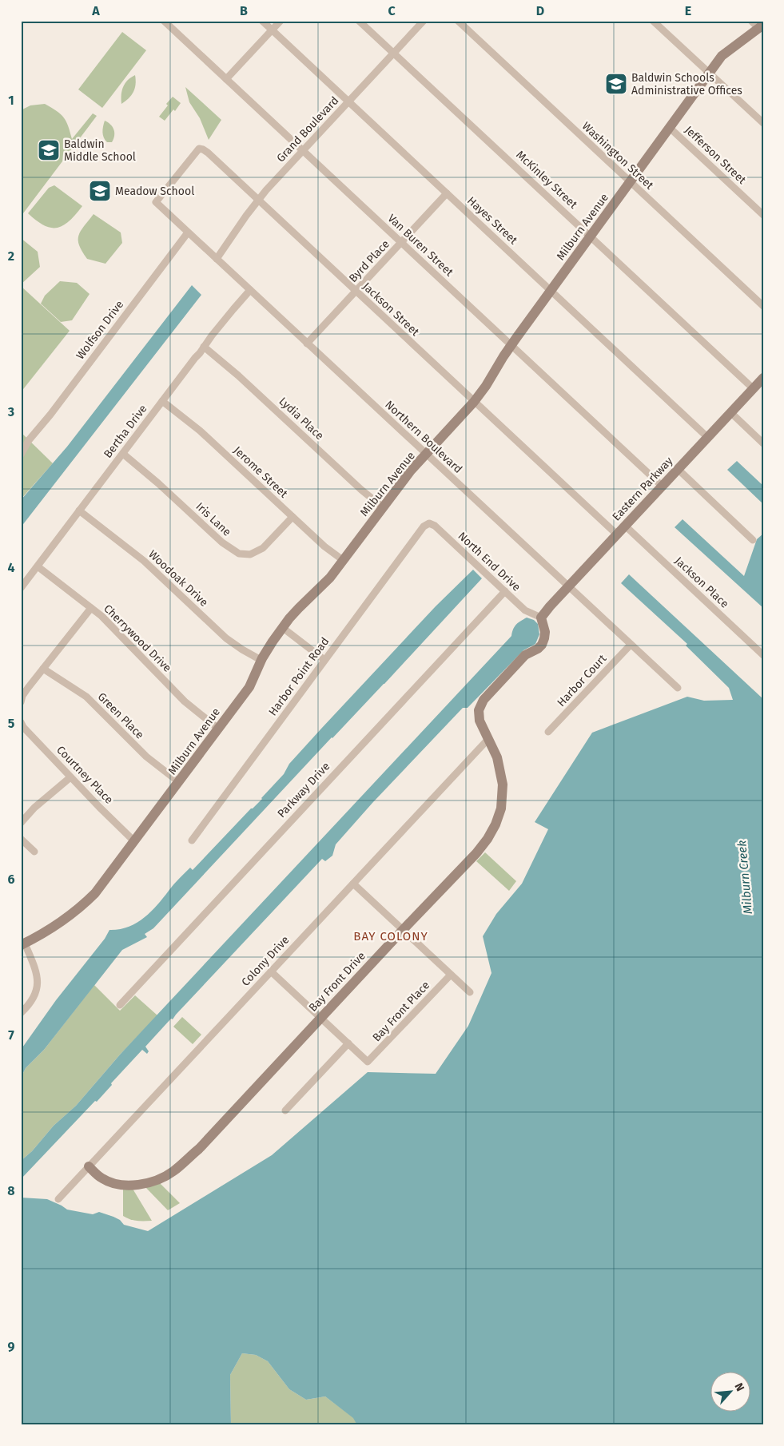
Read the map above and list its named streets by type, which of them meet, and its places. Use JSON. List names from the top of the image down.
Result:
{
  "streets": {
    "main road": ["Milburn Avenue", "Eastern Parkway", "Bay Front Drive"],
    "street": [
      "Grand Boulevard",
      "Jefferson Street",
      "Washington Street",
      "McKinley Street",
      "Hayes Street",
      "Van Buren Street",
      "Byrd Place",
      "Jackson Street",
      "Wolfson Drive",
      "Lydia Place",
      "Bertha Drive",
      "Northern Boulevard",
      "Jerome Street",
      "Iris Lane",
      "North End Drive",
      "Woodoak Drive",
      "Jackson Place",
      "Cherrywood Drive",
      "Harbor Point Road",
      "Harbor Court",
      "Green Place",
      "Courtney Place",
      "Parkway Drive",
      "Colony Drive",
      "Bay Front Place"
    ]
  },
  "crossings": [
    ["Grand Boulevard", "McKinley Street"],
    ["Grand Boulevard", "Hayes Street"],
    ["Grand Boulevard", "Van Buren Street"],
    ["Grand Boulevard", "Jackson Street"],
    ["Grand Boulevard", "Northern Boulevard"],
    ["Jefferson Street", "Milburn Avenue"],
    ["Washington Street", "Milburn Avenue"],
    ["McKinley Street", "Milburn Avenue"],
    ["McKinley Street", "Eastern Parkway"],
    ["Hayes Street", "Milburn Avenue"],
    ["Hayes Street", "Byrd Place"],
    ["Hayes Street", "Eastern Parkway"],
    ["Milburn Avenue", "Van Buren Street"],
    ["Milburn Avenue", "Jackson Street"],
    ["Milburn Avenue", "Lydia Place"],
    ["Milburn Avenue", "Northern Boulevard"],
    ["Milburn Avenue", "Jerome Street"],
    ["Milburn Avenue", "Woodoak Drive"],
    ["Milburn Avenue", "Cherrywood Drive"],
    ["Milburn Avenue", "Green Place"],
    ["Milburn Avenue", "Courtney Place"],
    ["Van Buren Street", "Byrd Place"],
    ["Van Buren Street", "Eastern Parkway"],
    ["Byrd Place", "Jackson Street"],
    ["Byrd Place", "Northern Boulevard"],
    ["Jackson Street", "Northern Boulevard"],
    ["Jackson Street", "Eastern Parkway"],
    ["Wolfson Drive", "Northern Boulevard"],
    ["Lydia Place", "Bertha Drive"],
    ["Bertha Drive", "Northern Boulevard"],
    ["Bertha Drive", "Jerome Street"],
    ["Bertha Drive", "Iris Lane"],
    ["Bertha Drive", "Woodoak Drive"],
    ["Bertha Drive", "Cherrywood Drive"],
    ["Northern Boulevard", "Eastern Parkway"],
    ["Northern Boulevard", "Harbor Court"],
    ["Jerome Street", "Iris Lane"],
    ["Eastern Parkway", "North End Drive"],
    ["Eastern Parkway", "Jackson Place"],
    ["Eastern Parkway", "Bay Front Drive"],
    ["North End Drive", "Harbor Point Road"],
    ["North End Drive", "Parkway Drive"],
    ["North End Drive", "Bay Front Drive"],
    ["Colony Drive", "Bay Front Drive"]
  ],
  "districts": ["BAY COLONY"],
  "water": ["Milburn Creek"],
  "places": {
    "school or university": ["Baldwin Schools Administrative Offices", "Baldwin Middle School", "Meadow School"]
  },
  "north": "top right",
  "grid": {
    "columns": [
      "A",
      "B",
      "C",
      "D",
      "E"
    ],
    "rows": [
      "1",
      "2",
      "3",
      "4",
      "5",
      "6",
      "7",
      "8",
      "9"
    ]
  }
}
